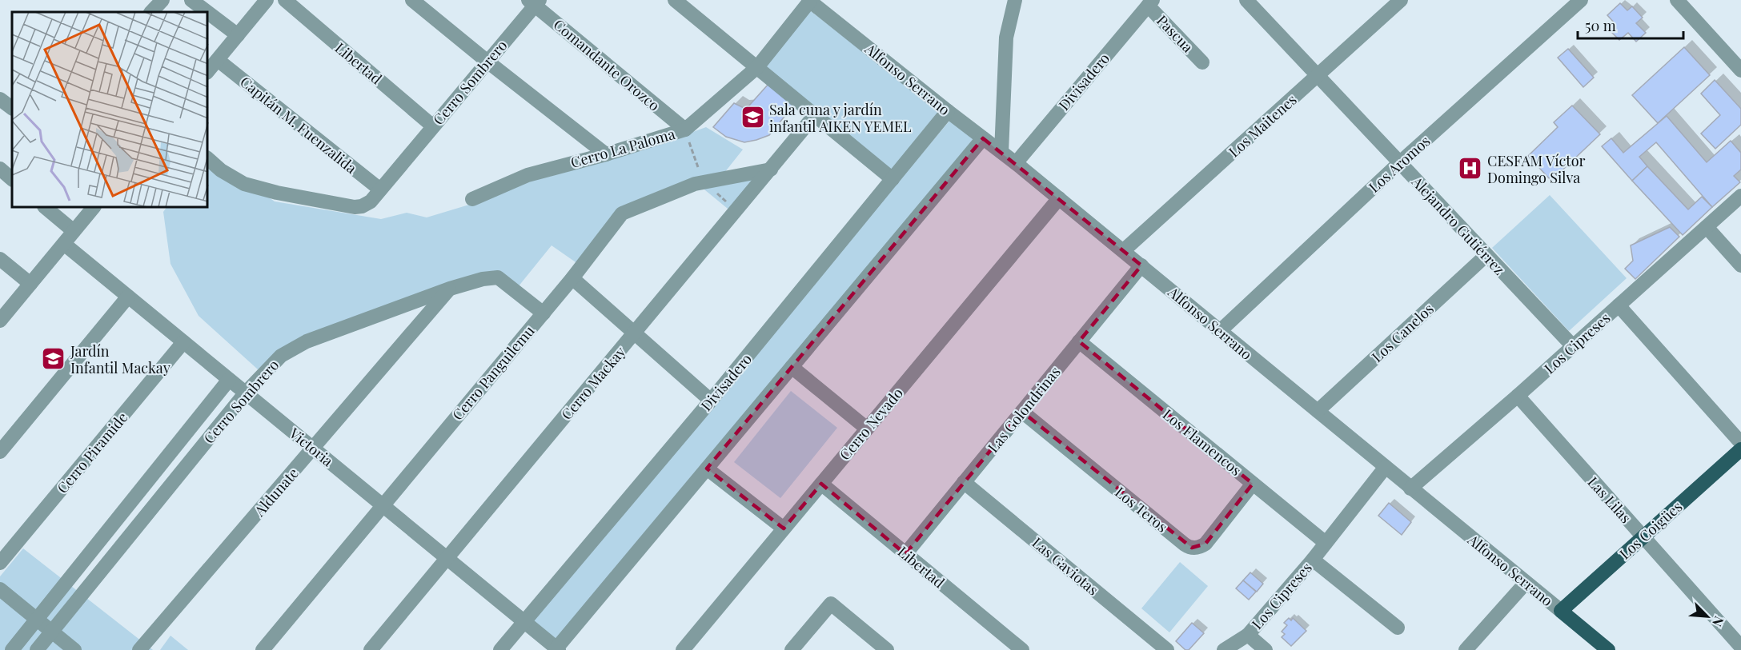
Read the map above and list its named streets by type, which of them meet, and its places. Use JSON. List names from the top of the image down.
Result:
{
  "streets": {
    "main road": ["Alfonso Serrano", "Los Coigües"],
    "street": [
      "Pascua",
      "Libertad",
      "Comandante Orozco",
      "Divisadero",
      "Cerro Sombrero",
      "Capitán M. Fuenzalida",
      "Los Maitenes",
      "Cerro La Paloma",
      "Los Aromos",
      "Alejandro Gutiérrez",
      "Los Canelos",
      "Los Cipreses",
      "Cerro Panguilemu",
      "Cerro Mackay",
      "Las Golondrinas",
      "Cerro Nevado",
      "Los Flamencos",
      "Victoria",
      "Cerro Piramide",
      "Aldunate",
      "Las Lilas",
      "Los Teros",
      "Las Gaviotas"
    ]
  },
  "crossings": [
    ["Pascua", "Divisadero"],
    ["Libertad", "Cerro Sombrero"],
    ["Libertad", "Las Golondrinas"],
    ["Libertad", "Cerro Nevado"],
    ["Comandante Orozco", "Cerro Sombrero"],
    ["Comandante Orozco", "Cerro La Paloma"],
    ["Alfonso Serrano", "Divisadero"],
    ["Alfonso Serrano", "Los Maitenes"],
    ["Alfonso Serrano", "Cerro La Paloma"],
    ["Alfonso Serrano", "Los Aromos"],
    ["Alfonso Serrano", "Los Canelos"],
    ["Alfonso Serrano", "Los Cipreses"],
    ["Alfonso Serrano", "Las Golondrinas"],
    ["Alfonso Serrano", "Cerro Nevado"],
    ["Alfonso Serrano", "Los Coigües"],
    ["Divisadero", "Victoria"],
    ["Cerro Sombrero", "Capitán M. Fuenzalida"],
    ["Cerro Sombrero", "Cerro Panguilemu"],
    ["Cerro Sombrero", "Victoria"],
    ["Cerro Sombrero", "Aldunate"],
    ["Los Maitenes", "Alejandro Gutiérrez"],
    ["Los Aromos", "Alejandro Gutiérrez"],
    ["Alejandro Gutiérrez", "Los Canelos"],
    ["Alejandro Gutiérrez", "Los Cipreses"],
    ["Los Cipreses", "Los Flamencos"],
    ["Los Cipreses", "Las Lilas"],
    ["Cerro Panguilemu", "Cerro Mackay"],
    ["Cerro Panguilemu", "Victoria"],
    ["Cerro Mackay", "Victoria"],
    ["Las Golondrinas", "Los Flamencos"],
    ["Las Golondrinas", "Los Teros"],
    ["Las Golondrinas", "Las Gaviotas"],
    ["Los Flamencos", "Los Teros"],
    ["Victoria", "Cerro Piramide"],
    ["Victoria", "Aldunate"],
    ["Las Lilas", "Los Coigües"]
  ],
  "places": {
    "school or university": ["Sala cuna y jardín infantil AIKEN YEMEL", "Jardín Infantil Mackay"],
    "hospital": ["CESFAM Víctor Domingo Silva"]
  },
  "scale_bar": "50 m",
  "north": "bottom right"
}
